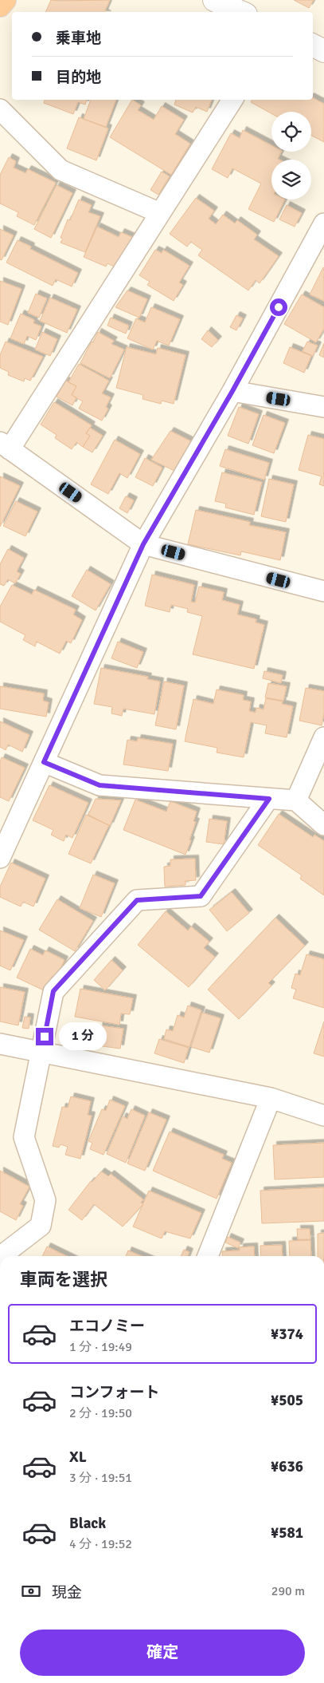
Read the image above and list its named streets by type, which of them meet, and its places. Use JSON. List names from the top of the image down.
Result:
{
  "page": {
    "banner": ["乗車地", "目的地"],
    "bubble": "1 分",
    "heading": "車両を選択",
    "list": [
      {
        "name": "エコノミー",
        "note": "1 分 · 19:49",
        "value": "¥374"
      },
      {
        "name": "コンフォート",
        "note": "2 分 · 19:50",
        "value": "¥505"
      },
      {
        "name": "XL",
        "note": "3 分 · 19:51",
        "value": "¥636"
      },
      {
        "name": "Black",
        "note": "4 分 · 19:52",
        "value": "¥581"
      }
    ],
    "pay": ["現金", "290 m"],
    "buttons": "確定"
  }
}
